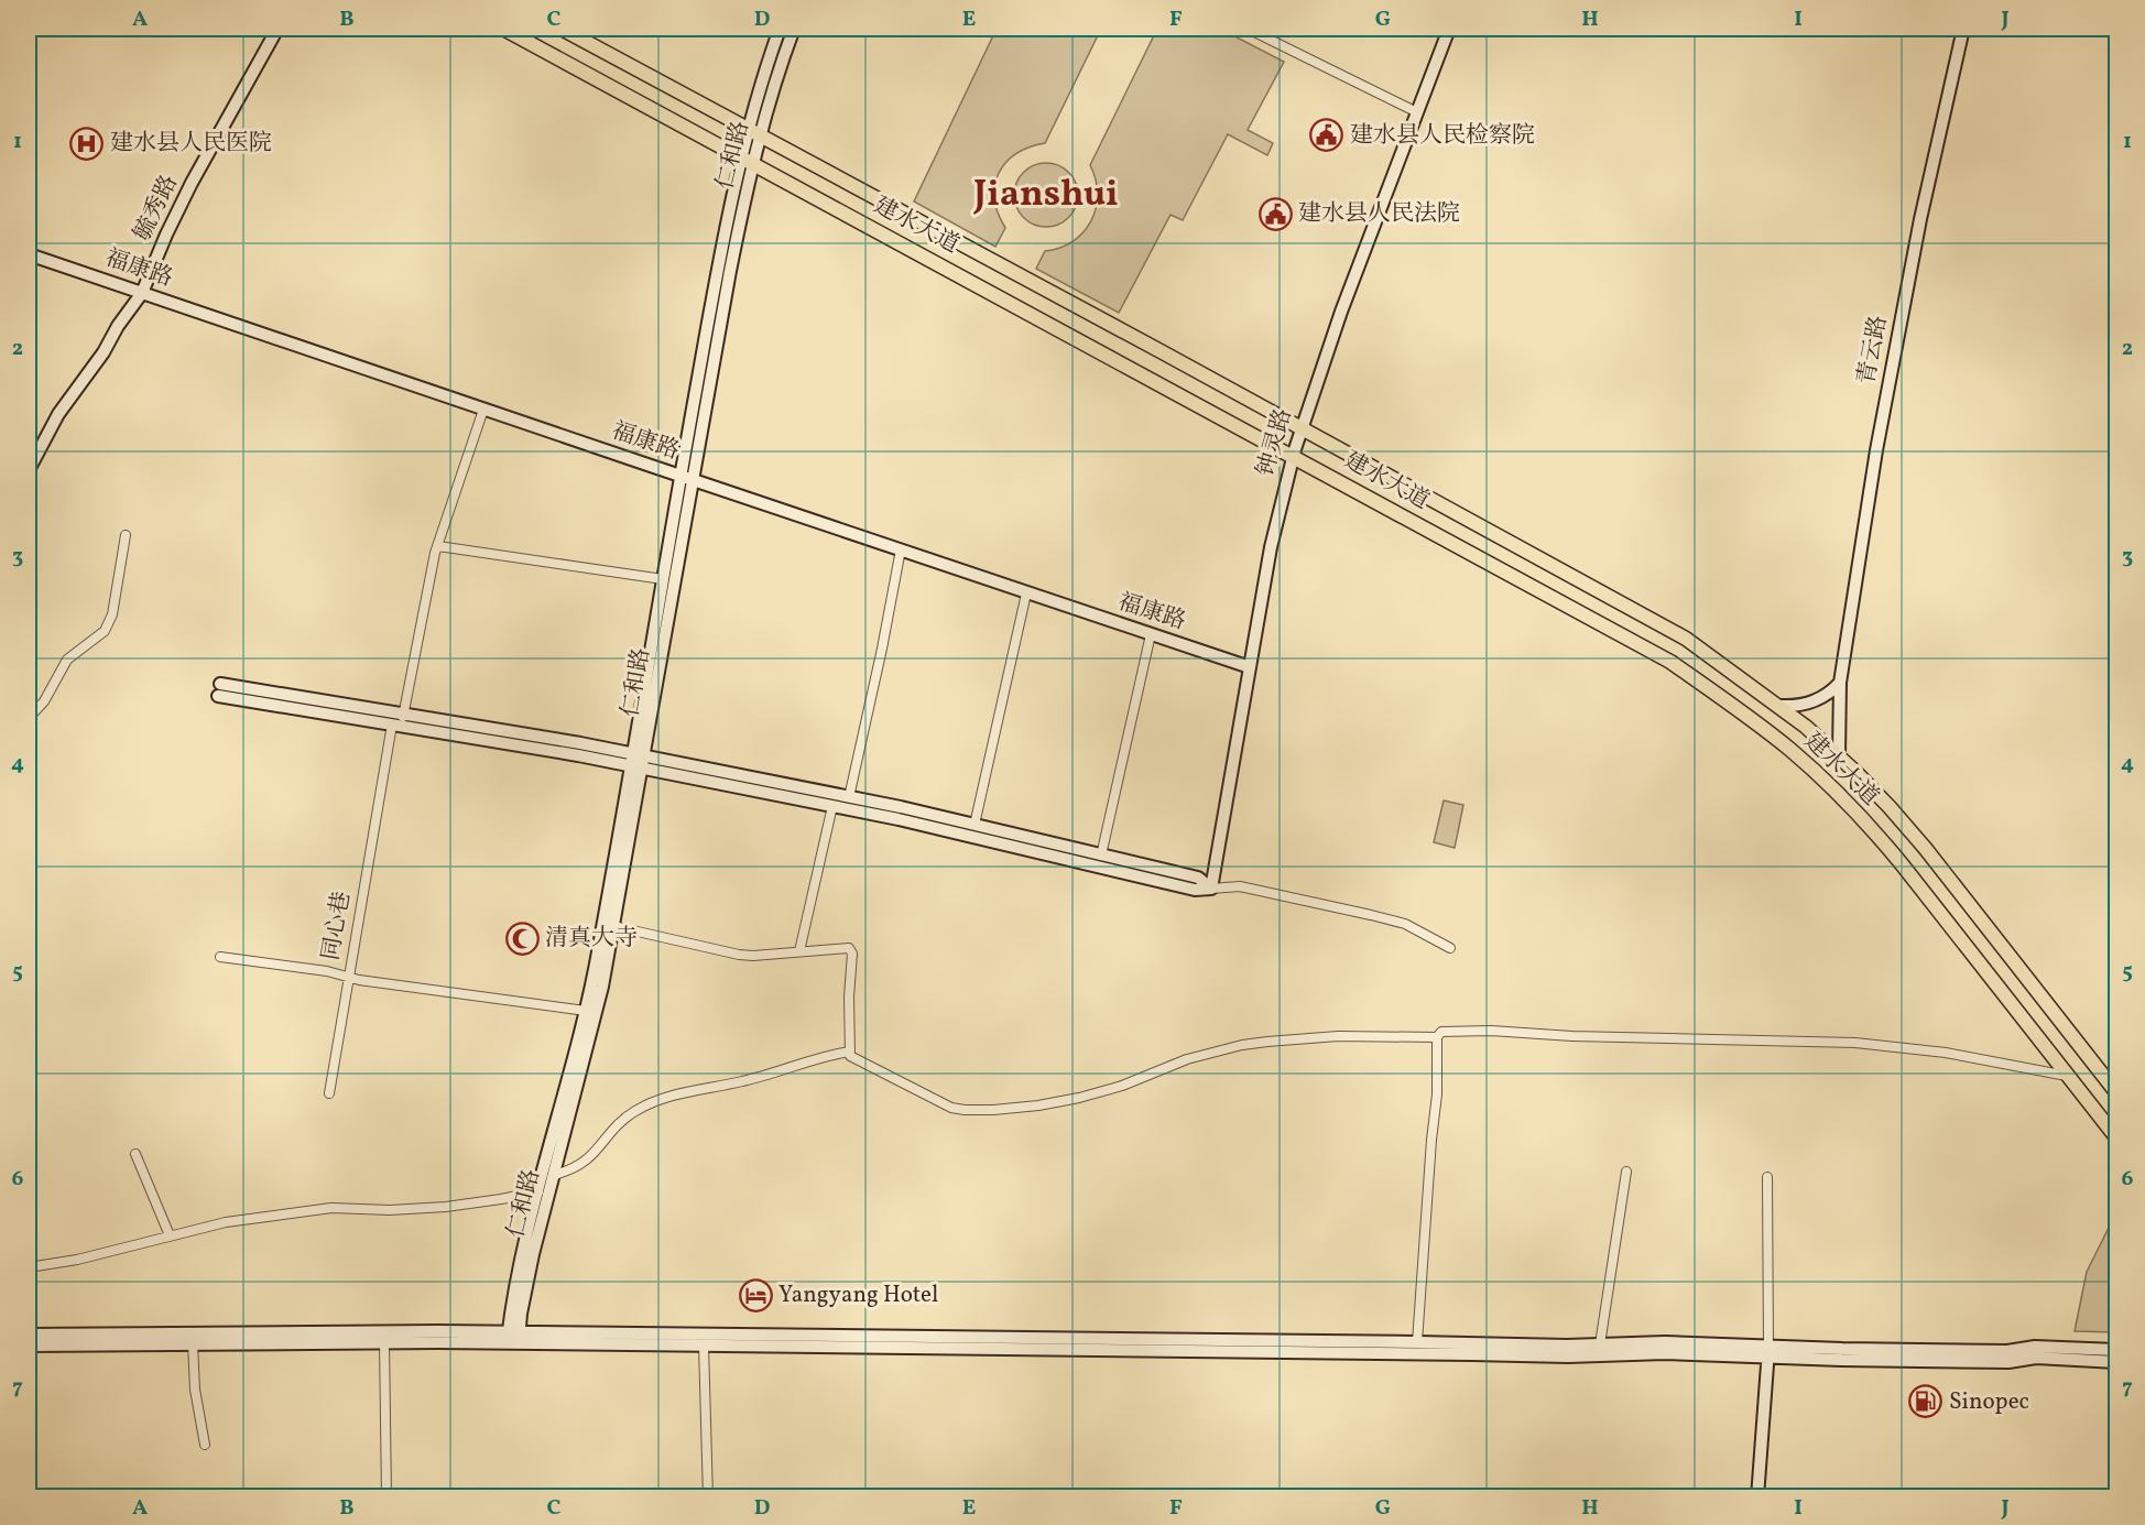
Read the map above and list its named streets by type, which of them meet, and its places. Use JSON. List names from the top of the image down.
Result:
{
  "streets": {
    "main road": [
      "仁和路",
      "毓秀路",
      "建水大道",
      "福康路",
      "青云路",
      "钟灵路"
    ],
    "street": ["同心巷"]
  },
  "crossings": [
    ["仁和路", "建水大道"],
    ["仁和路", "福康路"],
    ["仁和路", "同心巷"],
    ["毓秀路", "福康路"],
    ["建水大道", "青云路"],
    ["建水大道", "钟灵路"],
    ["福康路", "钟灵路"],
    ["福康路", "同心巷"]
  ],
  "districts": ["Jianshui"],
  "places": {
    "public building": ["建水县人民检察院", "建水县人民法院"],
    "hospital": ["建水县人民医院"],
    "mosque": ["清真大寺"],
    "hotel": ["Yangyang Hotel"],
    "fuel station": ["Sinopec"]
  },
  "grid": {
    "columns": [
      "A",
      "B",
      "C",
      "D",
      "E",
      "F",
      "G",
      "H",
      "I",
      "J"
    ],
    "rows": [
      "1",
      "2",
      "3",
      "4",
      "5",
      "6",
      "7"
    ]
  }
}
